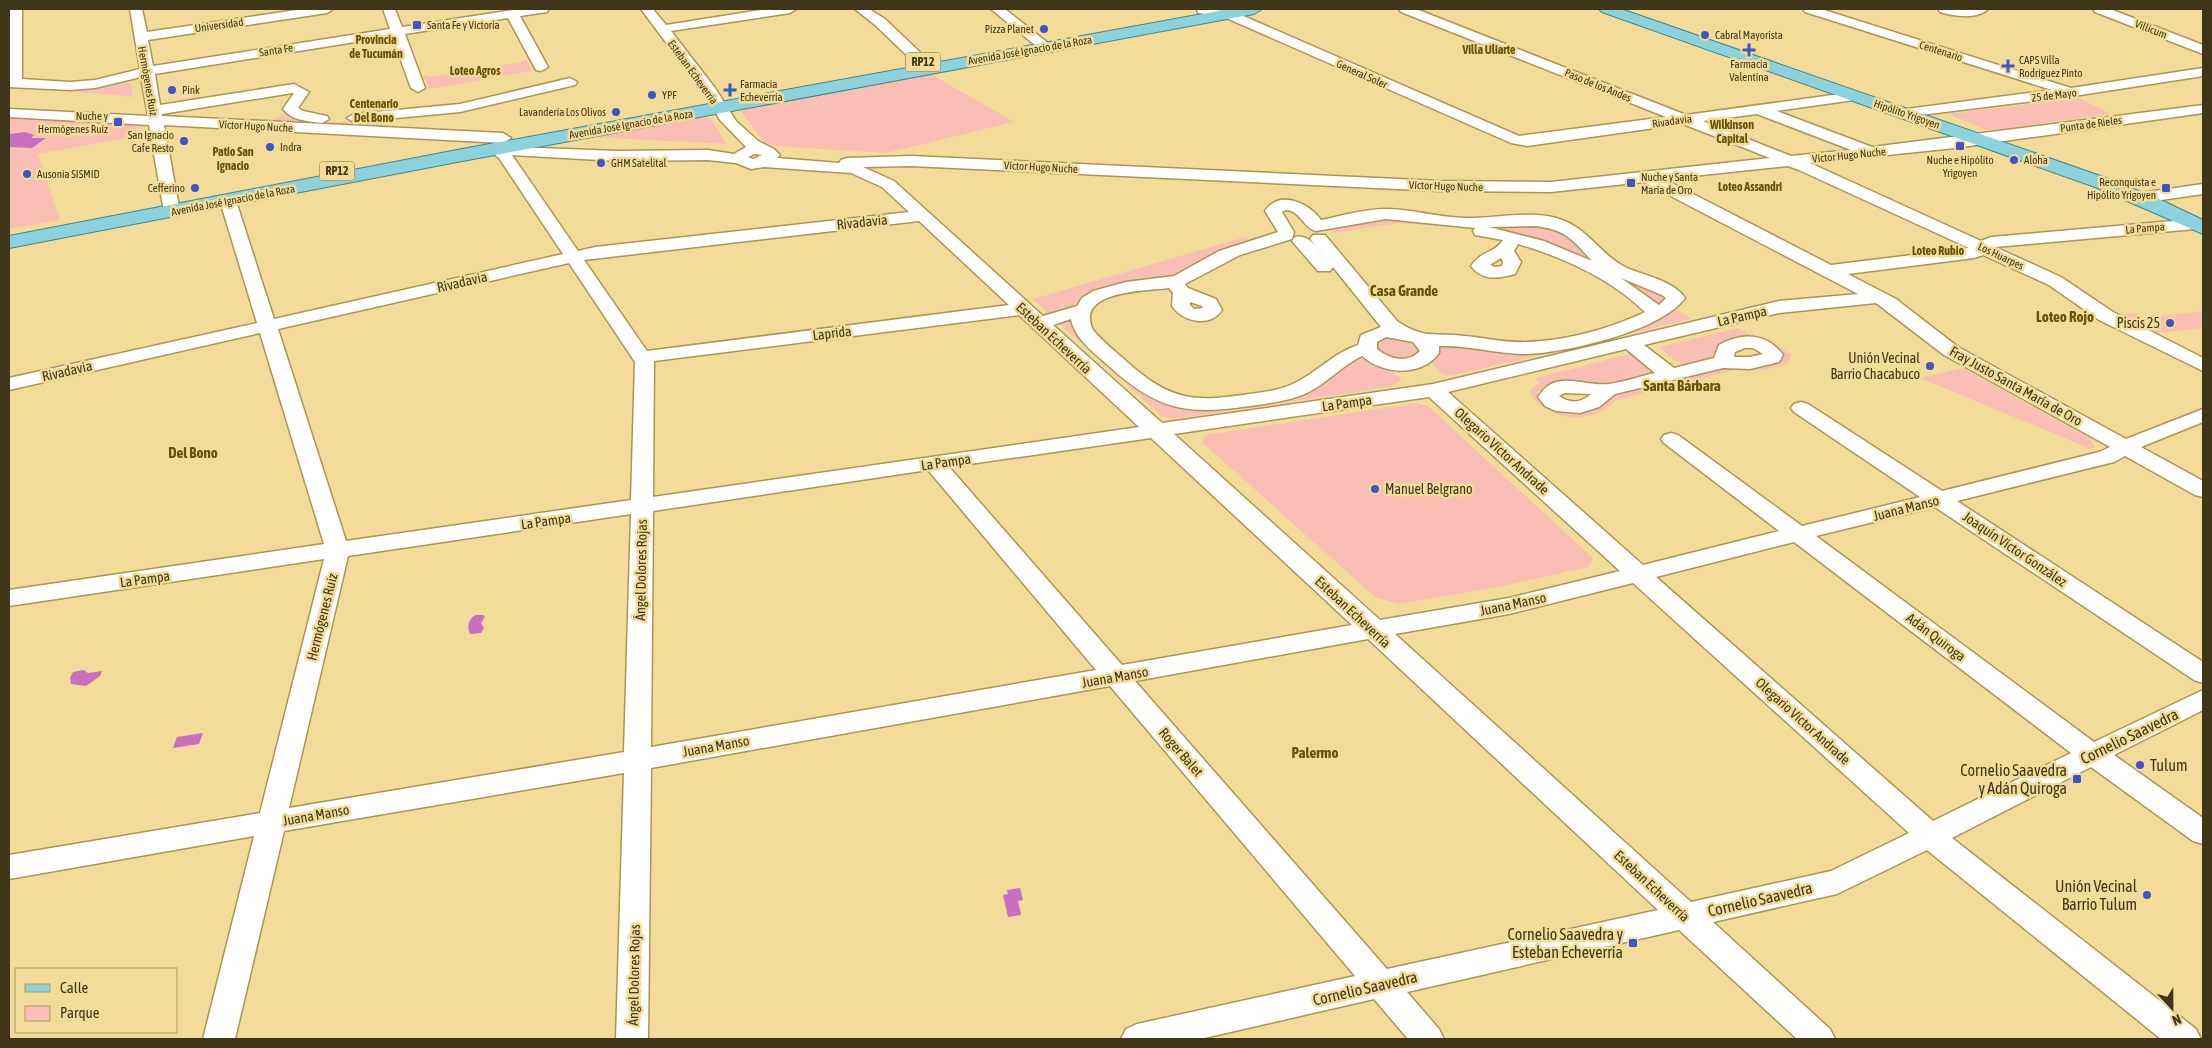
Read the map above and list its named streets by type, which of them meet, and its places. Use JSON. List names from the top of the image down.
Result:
{
  "streets": {
    "main road": ["Avenida José Ignacio de la Roza", "RP12", "Hipólito Yrigoyen"],
    "street": [
      "Universidad",
      "Villicum",
      "Santa Fe",
      "Centenario",
      "Esteban Echeverría",
      "General Soler",
      "Hermógenes Ruiz",
      "Paso de los Andes",
      "25 de Mayo",
      "Rivadavia",
      "Punta de Rieles",
      "Víctor Hugo Nuche",
      "La Pampa",
      "Los Huarpes",
      "Laprida",
      "Fray Justo Santa María de Oro",
      "Olegario Víctor Andrade",
      "Juana Manso",
      "Joaquín Víctor González",
      "Ángel Dolores Rojas",
      "Adán Quiroga",
      "Cornelio Saavedra",
      "Roger Balet"
    ]
  },
  "crossings": [
    ["Universidad", "Hermógenes Ruiz"],
    ["Santa Fe", "Hermógenes Ruiz"],
    ["Avenida José Ignacio de la Roza", "Esteban Echeverría"],
    ["Avenida José Ignacio de la Roza", "General Soler"],
    ["Avenida José Ignacio de la Roza", "Hermógenes Ruiz"],
    ["Avenida José Ignacio de la Roza", "Víctor Hugo Nuche"],
    ["Avenida José Ignacio de la Roza", "Ángel Dolores Rojas"],
    ["Centenario", "25 de Mayo"],
    ["Esteban Echeverría", "Rivadavia"],
    ["Esteban Echeverría", "Víctor Hugo Nuche"],
    ["Esteban Echeverría", "La Pampa"],
    ["Esteban Echeverría", "Laprida"],
    ["Esteban Echeverría", "Juana Manso"],
    ["Esteban Echeverría", "Cornelio Saavedra"],
    ["General Soler", "Rivadavia"],
    ["Hermógenes Ruiz", "Víctor Hugo Nuche"],
    ["Hermógenes Ruiz", "La Pampa"],
    ["Hermógenes Ruiz", "Juana Manso"],
    ["Paso de los Andes", "Rivadavia"],
    ["Paso de los Andes", "Víctor Hugo Nuche"],
    ["Paso de los Andes", "Los Huarpes"],
    ["25 de Mayo", "Hipólito Yrigoyen"],
    ["Hipólito Yrigoyen", "Rivadavia"],
    ["Hipólito Yrigoyen", "Punta de Rieles"],
    ["Hipólito Yrigoyen", "Víctor Hugo Nuche"],
    ["Hipólito Yrigoyen", "La Pampa"],
    ["Rivadavia", "Ángel Dolores Rojas"],
    ["Punta de Rieles", "Víctor Hugo Nuche"],
    ["Víctor Hugo Nuche", "Los Huarpes"],
    ["Víctor Hugo Nuche", "Fray Justo Santa María de Oro"],
    ["Víctor Hugo Nuche", "Ángel Dolores Rojas"],
    ["La Pampa", "Los Huarpes"],
    ["La Pampa", "Fray Justo Santa María de Oro"],
    ["La Pampa", "Olegario Víctor Andrade"],
    ["La Pampa", "Ángel Dolores Rojas"],
    ["La Pampa", "Roger Balet"],
    ["Laprida", "Ángel Dolores Rojas"],
    ["Fray Justo Santa María de Oro", "Juana Manso"],
    ["Olegario Víctor Andrade", "Juana Manso"],
    ["Olegario Víctor Andrade", "Cornelio Saavedra"],
    ["Juana Manso", "Joaquín Víctor González"],
    ["Juana Manso", "Ángel Dolores Rojas"],
    ["Juana Manso", "Adán Quiroga"],
    ["Juana Manso", "Roger Balet"],
    ["Adán Quiroga", "Cornelio Saavedra"],
    ["Cornelio Saavedra", "Roger Balet"]
  ],
  "districts": [
    "Provincia de Tucumán",
    "Villa Uliarte",
    "Loteo Agros",
    "Centenario Del Bono",
    "Wilkinson Capital",
    "Patio San Ignacio",
    "Loteo Assandri",
    "Loteo Rubio",
    "Casa Grande",
    "Loteo Rojo",
    "Santa Bárbara",
    "Del Bono",
    "Palermo"
  ],
  "places": {
    "transit": [
      "Santa Fe y Victoria",
      "Nuche y Hermógenes Ruíz",
      "Nuche e Hipólito Yrigoyen",
      "Nuche y Santa María de Oro",
      "Reconquista e Hipólito Yrigoyen",
      "Cornelio Saavedra y Adán Quiroga",
      "Cornelio Saavedra y Esteban Echeverría"
    ],
    "other": [
      "Pizza Planet",
      "Cabral Mayorista",
      "Pink",
      "YPF",
      "Lavandería Los Olivos",
      "San Ignacio Cafe Resto",
      "Indra",
      "Aloha",
      "GHM Satelital",
      "Ausonia SISMID",
      "Cefferino",
      "Piscis 25",
      "Unión Vecinal Barrio Chacabuco",
      "Manuel Belgrano",
      "Tulum",
      "Unión Vecinal Barrio Tulum"
    ],
    "health": ["Farmacia Valentina", "CAPS Villa Rodríguez Pinto", "Farmacia Echeverría"]
  },
  "legend": ["Calle", "Parque"],
  "north": "bottom"
}
